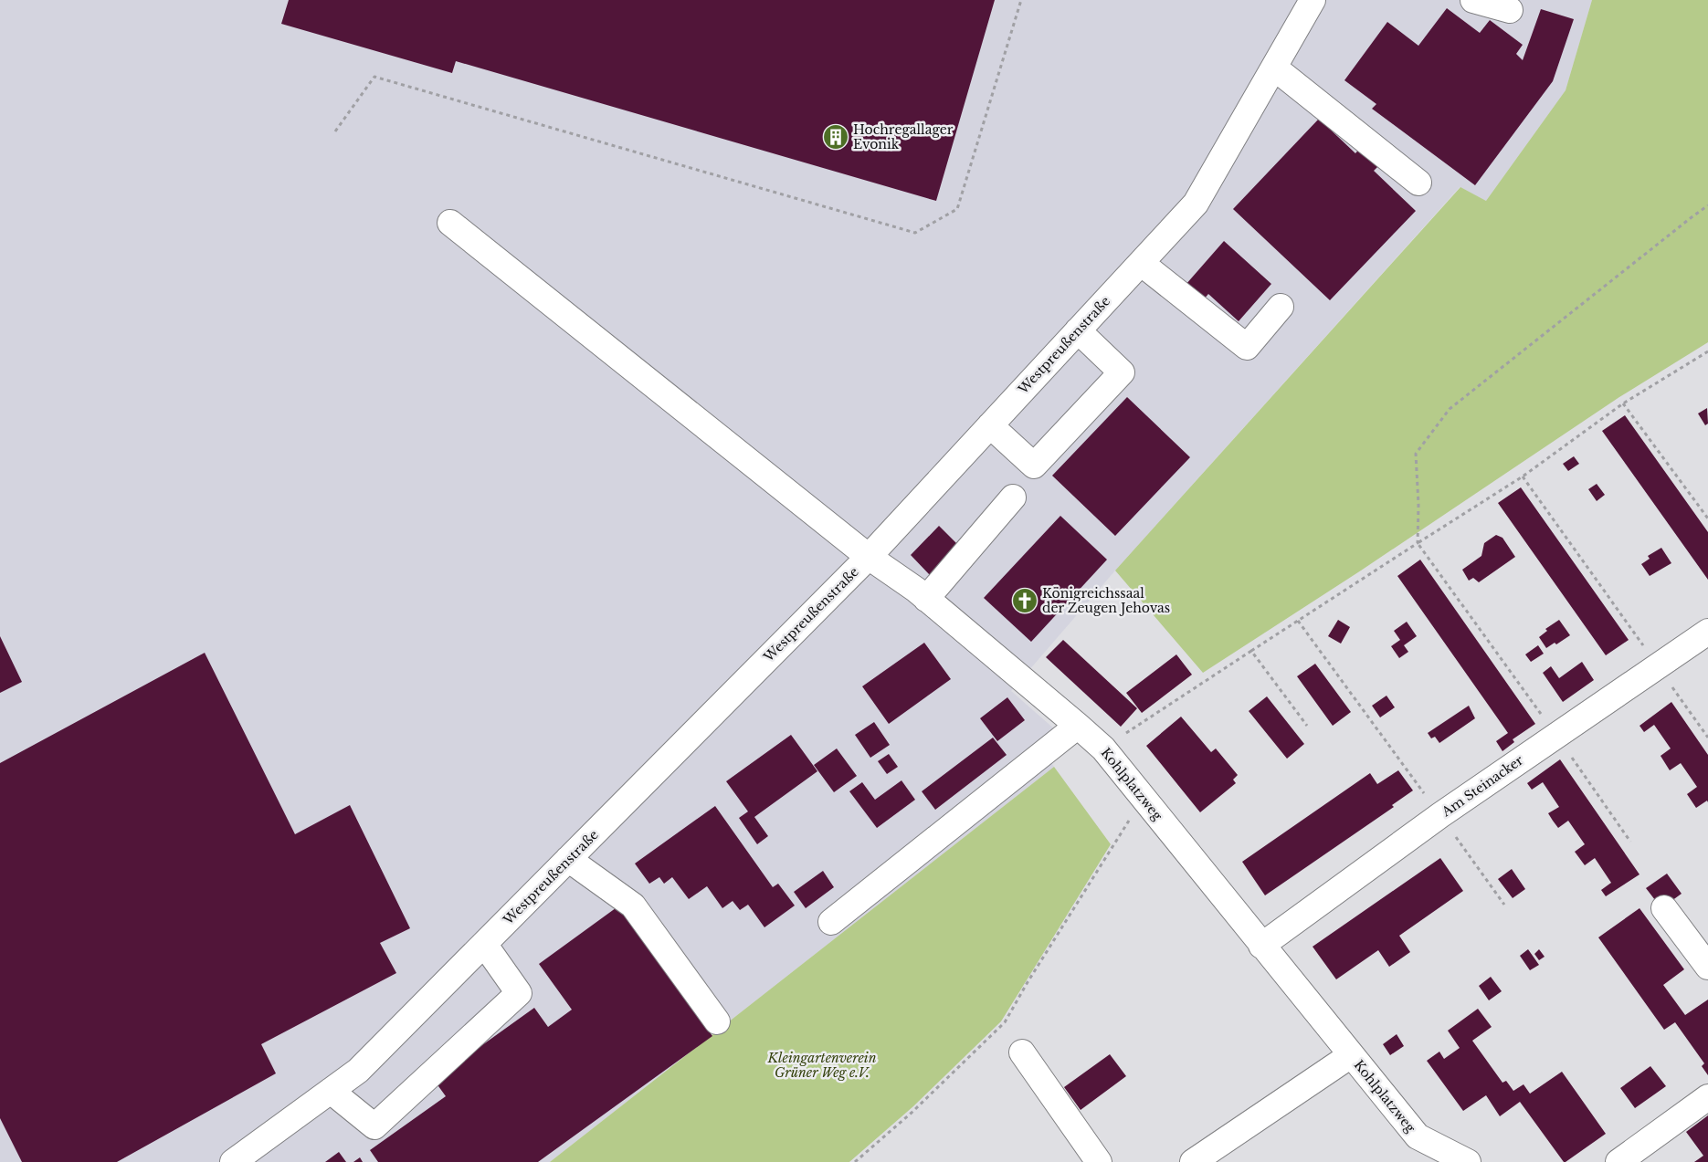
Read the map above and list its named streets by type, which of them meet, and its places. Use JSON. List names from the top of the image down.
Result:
{
  "streets": {
    "street": ["Westpreußenstraße", "Kohlplatzweg", "Am Steinacker"]
  },
  "crossings": [
    ["Westpreußenstraße", "Kohlplatzweg"],
    ["Kohlplatzweg", "Am Steinacker"]
  ],
  "parks": ["Kleingartenverein Grüner Weg e.V."],
  "places": {
    "building": ["Hochregallager Evonik"],
    "church": ["Königreichssaal der Zeugen Jehovas"]
  }
}
